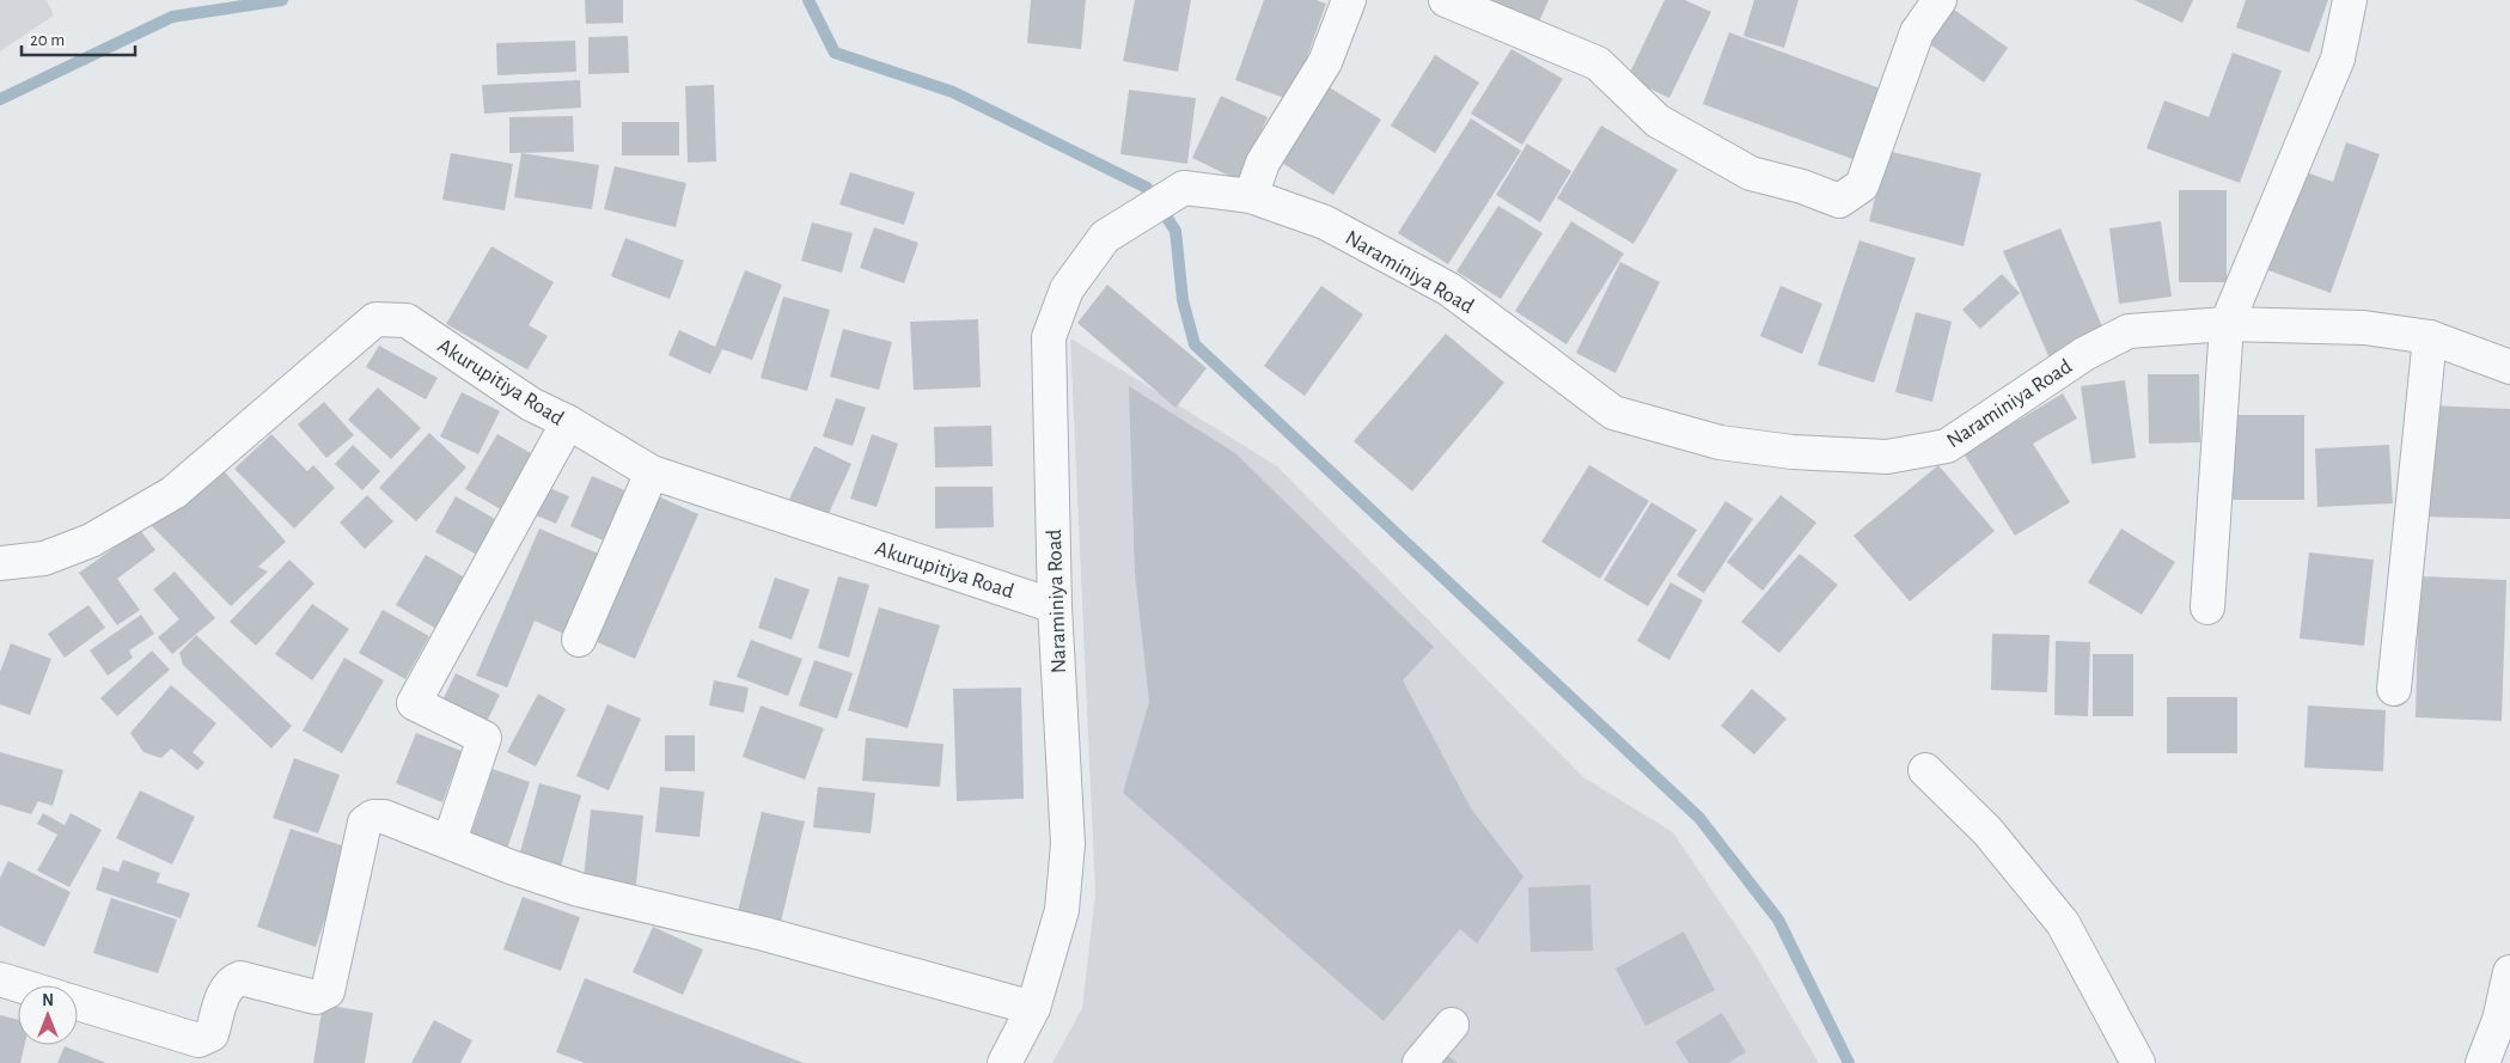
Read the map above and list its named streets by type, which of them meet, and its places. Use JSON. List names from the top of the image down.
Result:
{
  "streets": {
    "street": ["Naraminiya Road", "Akurupitiya Road"]
  },
  "crossings": [
    ["Naraminiya Road", "Akurupitiya Road"]
  ],
  "scale_bar": "20 m",
  "north": "top"
}
